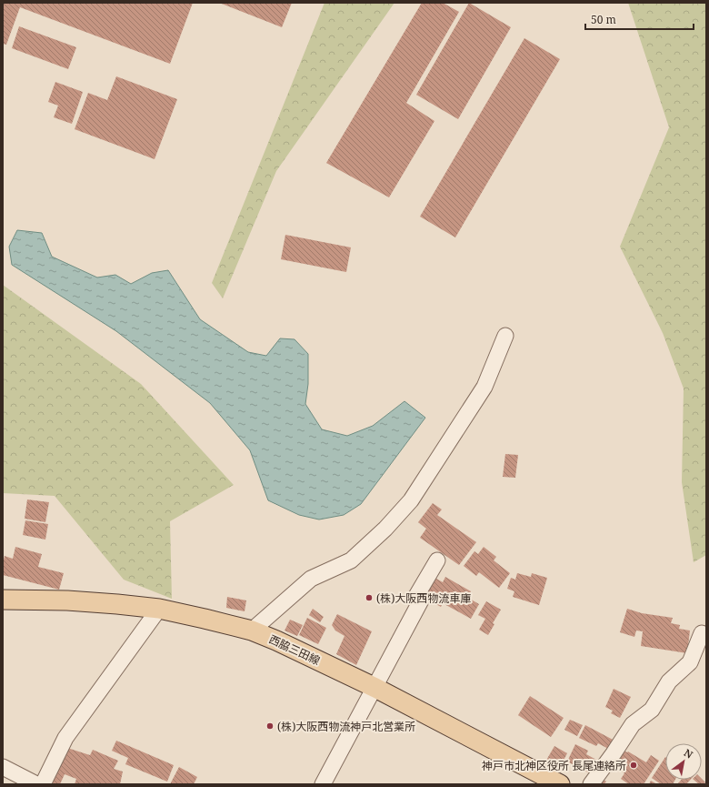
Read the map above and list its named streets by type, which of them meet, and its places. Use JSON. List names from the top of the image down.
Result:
{
  "streets": {
    "main road": ["西脇三田線"]
  },
  "places": ["(株)大阪西物流車庫", "(株)大阪西物流神戸北営業所", "神戸市北神区役所 長尾連絡所"],
  "scale_bar": "50 m",
  "north": "top right"
}
